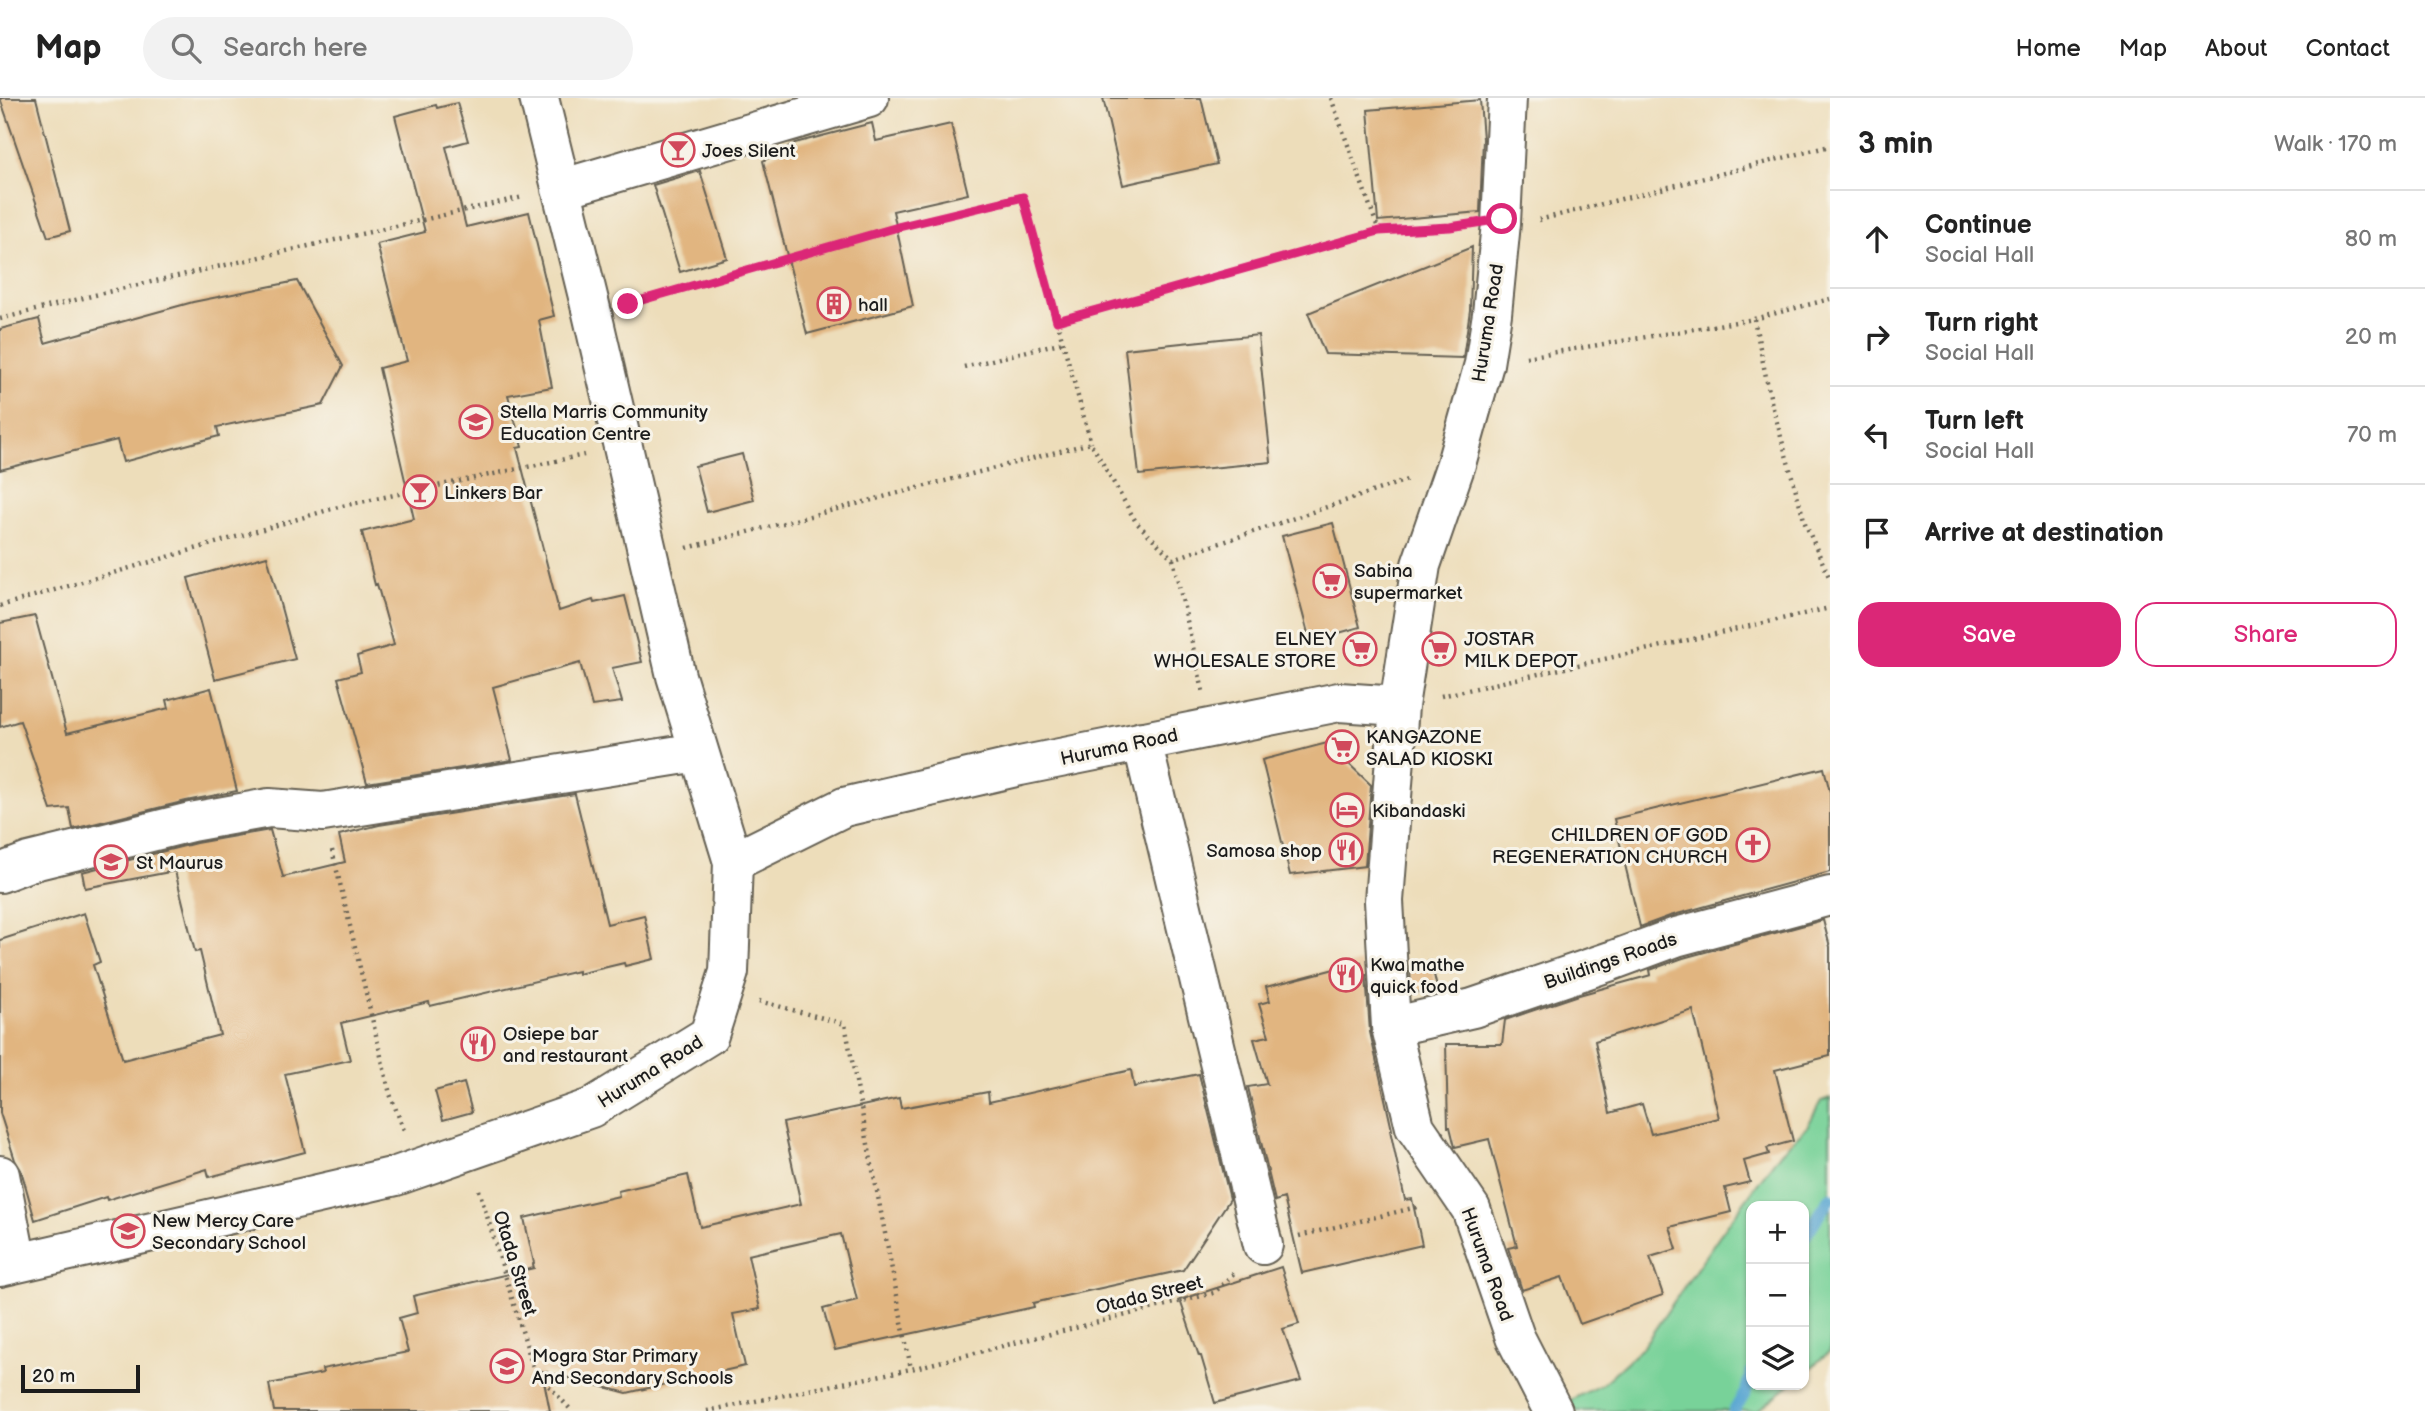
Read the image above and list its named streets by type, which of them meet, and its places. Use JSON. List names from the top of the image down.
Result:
{
  "streets": {
    "street": ["Huruma Road", "Buildings Roads"],
    "path": ["Otada Street"]
  },
  "crossings": [
    ["Huruma Road", "Buildings Roads"],
    ["Huruma Road", "Otada Street"]
  ],
  "places": {
    "bar": ["Joes Silent", "Linkers Bar"],
    "building": ["hall"],
    "school or university": [
      "Stella Marris Community Education Centre",
      "St Maurus",
      "New Mercy Care Secondary School",
      "Mogra Star Primary And Secondary Schools"
    ],
    "supermarket": [
      "Sabina supermarket",
      "ELNEY WHOLESALE STORE",
      "JOSTAR MILK DEPOT",
      "KANGAZONE SALAD KIOSKI"
    ],
    "hotel": ["Kibandaski"],
    "church": ["CHILDREN OF GOD REGENERATION CHURCH"],
    "restaurant": ["Samosa shop", "Kwa mathe quick food", "Osiepe bar and restaurant"]
  },
  "scale_bar": "20 m",
  "page": {
    "header": "Map",
    "search": "Search here",
    "nav": [
      "Home",
      "Map",
      "About",
      "Contact"
    ],
    "heading": ["3 min", "Walk · 170 m"],
    "list": [
      ["Continue", "Social Hall", "80 m"],
      ["Turn right", "Social Hall", "20 m"],
      ["Turn left", "Social Hall", "70 m"],
      "Arrive at destination"
    ],
    "buttons": ["Save", "Share"],
    "map_buttons": ["+", "−"],
    "scale": "20 m"
  }
}
